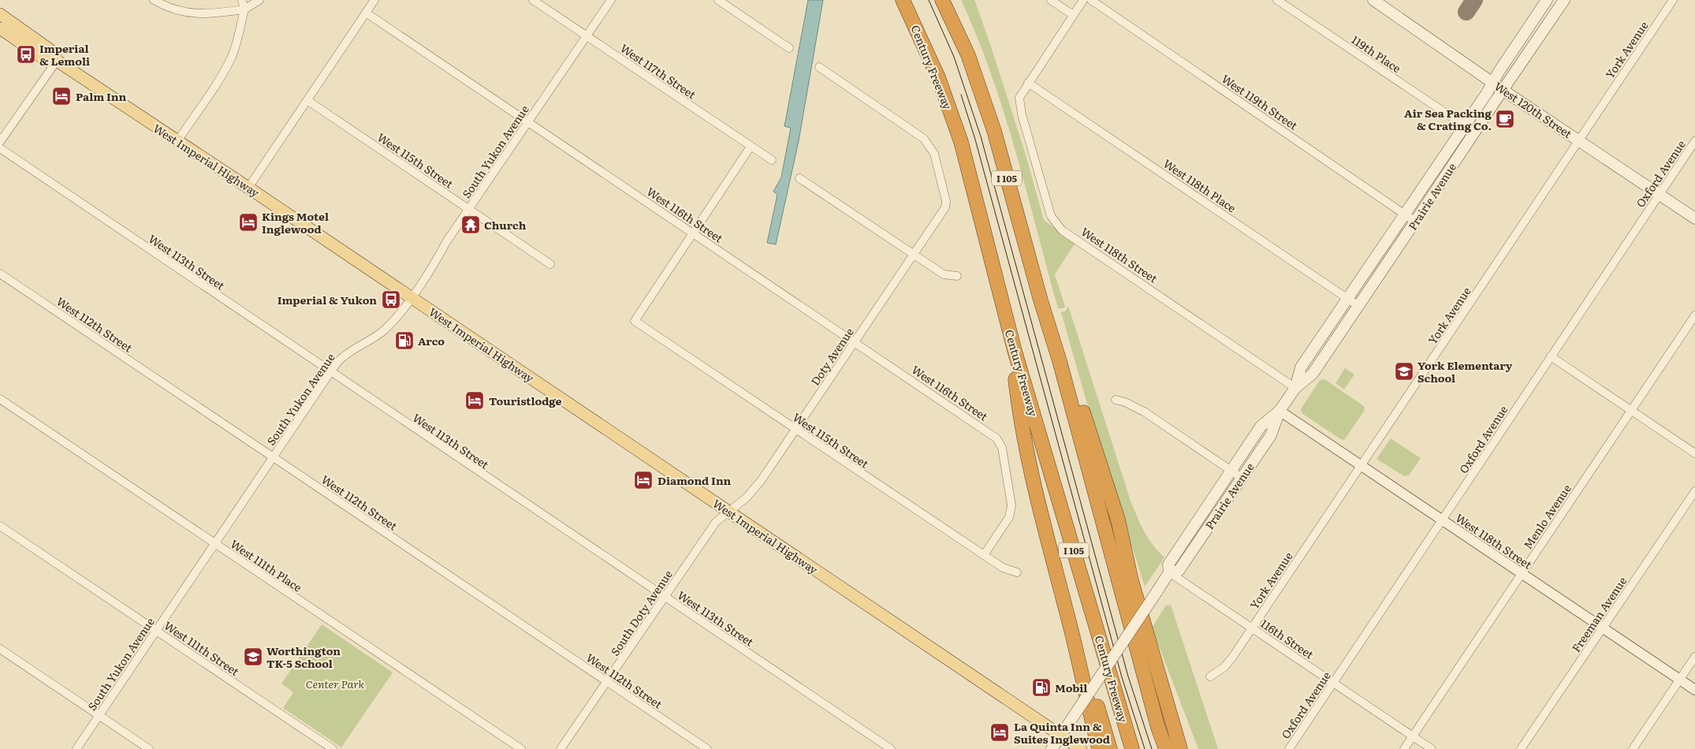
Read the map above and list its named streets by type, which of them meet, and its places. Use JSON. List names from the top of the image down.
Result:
{
  "streets": {
    "highway": ["Century Freeway", "I 105"],
    "main road": ["West 120th Street", "West Imperial Highway", "Prairie Avenue"],
    "street": [
      "York Avenue",
      "119th Place",
      "West 117th Street",
      "West 119th Street",
      "South Yukon Avenue",
      "West 115th Street",
      "Oxford Avenue",
      "West 118th Place",
      "West 116th Street",
      "West 118th Street",
      "West 113th Street",
      "West 112th Street",
      "Doty Avenue",
      "Menlo Avenue",
      "West 111th Place",
      "South Doty Avenue",
      "Freeman Avenue",
      "116th Street",
      "West 111th Street"
    ]
  },
  "crossings": [
    ["York Avenue", "West 120th Street"],
    ["York Avenue", "West 118th Street"],
    ["York Avenue", "116th Street"],
    ["119th Place", "Prairie Avenue"],
    ["West 117th Street", "South Yukon Avenue"],
    ["West 119th Street", "Prairie Avenue"],
    ["West 120th Street", "Oxford Avenue"],
    ["West 120th Street", "Prairie Avenue"],
    ["South Yukon Avenue", "West Imperial Highway"],
    ["South Yukon Avenue", "West 115th Street"],
    ["South Yukon Avenue", "West 116th Street"],
    ["South Yukon Avenue", "West 113th Street"],
    ["South Yukon Avenue", "West 112th Street"],
    ["South Yukon Avenue", "West 111th Place"],
    ["South Yukon Avenue", "West 111th Street"],
    ["West Imperial Highway", "Prairie Avenue"],
    ["West Imperial Highway", "Doty Avenue"],
    ["West Imperial Highway", "South Doty Avenue"],
    ["West 115th Street", "West 116th Street"],
    ["West 115th Street", "Doty Avenue"],
    ["Oxford Avenue", "West 118th Street"],
    ["Oxford Avenue", "116th Street"],
    ["West 118th Place", "Prairie Avenue"],
    ["West 118th Place", "West 118th Street"],
    ["Prairie Avenue", "West 118th Street"],
    ["Prairie Avenue", "116th Street"],
    ["West 116th Street", "Doty Avenue"],
    ["West 118th Street", "Menlo Avenue"],
    ["West 118th Street", "Freeman Avenue"],
    ["West 113th Street", "South Doty Avenue"],
    ["West 112th Street", "South Doty Avenue"],
    ["Doty Avenue", "South Doty Avenue"],
    ["Menlo Avenue", "116th Street"]
  ],
  "parks": ["Center Park"],
  "places": {
    "bus stop": ["Imperial & Lemoli", "Imperial & Yukon"],
    "hotel": [
      "Palm Inn",
      "Kings Motel Inglewood",
      "Touristlodge",
      "Diamond Inn",
      "La Quinta Inn & Suites Inglewood"
    ],
    "cafe": ["Air Sea Packing & Crating Co."],
    "temple": ["Church"],
    "fuel station": ["Arco", "Mobil"],
    "school or university": ["York Elementary School", "Worthington TK-5 School"]
  }
}
